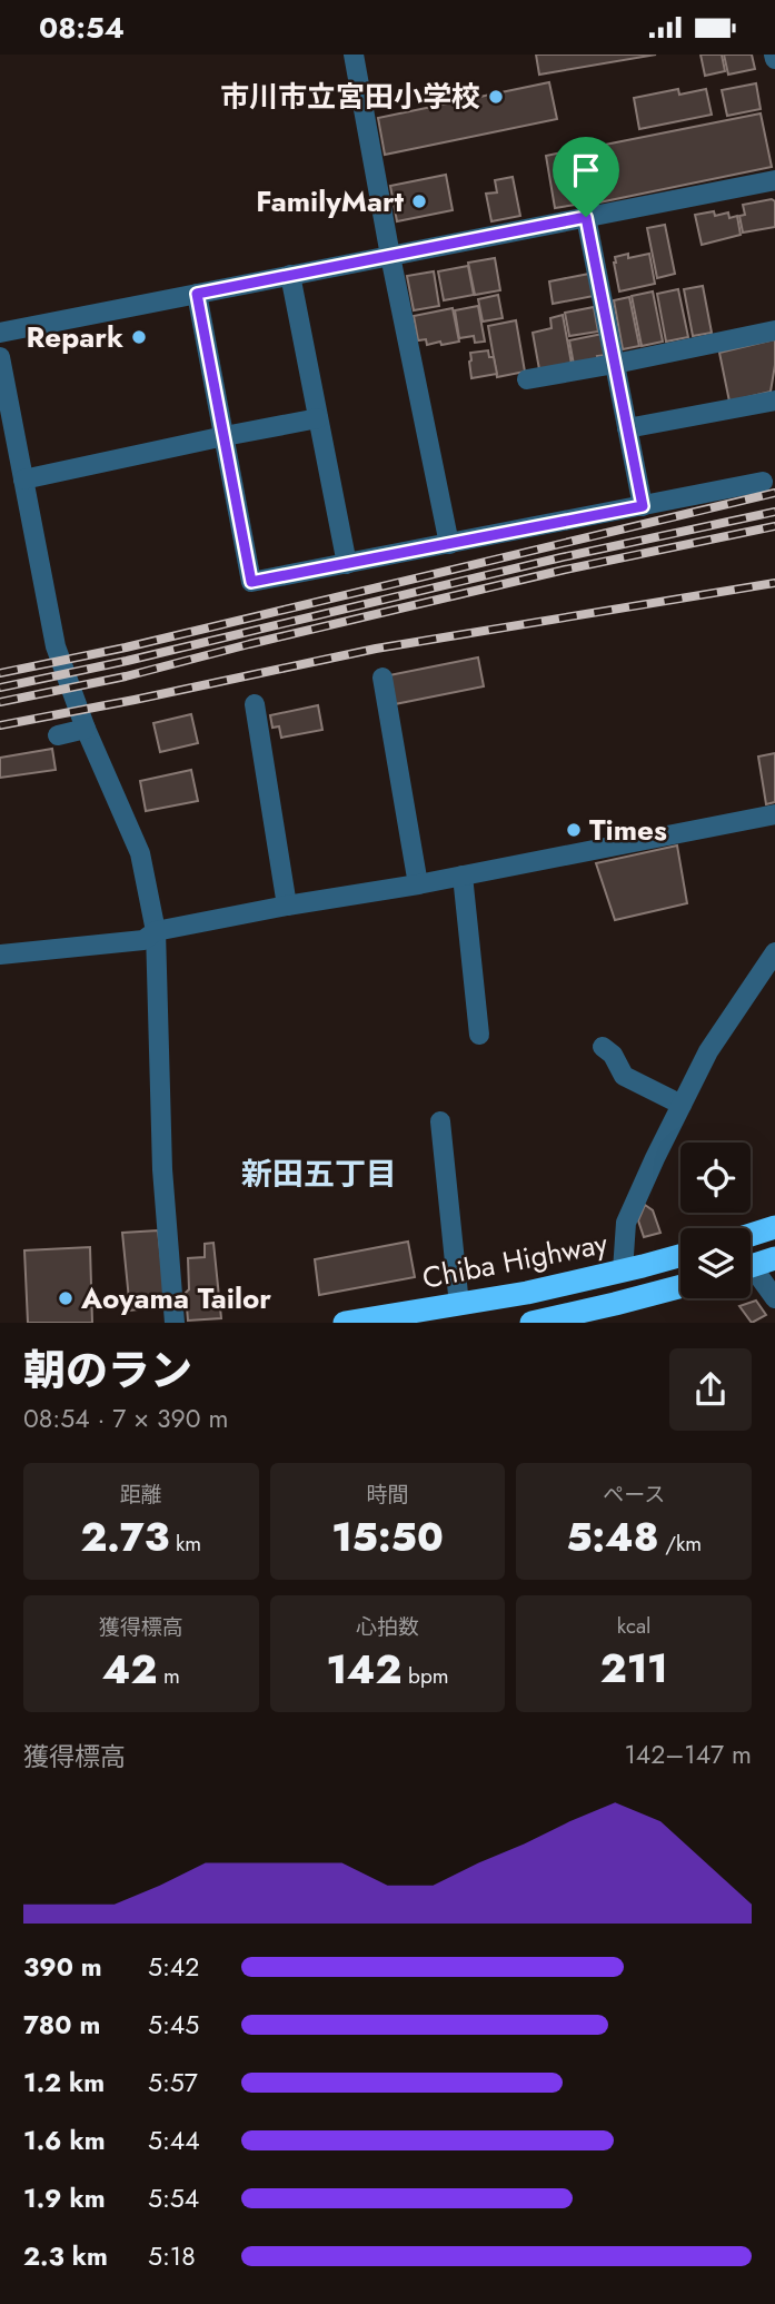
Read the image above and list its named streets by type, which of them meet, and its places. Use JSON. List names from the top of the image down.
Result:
{
  "streets": {
    "highway": ["Chiba Highway"]
  },
  "districts": ["新田五丁目"],
  "places": [
    "市川市立宮田小学校",
    "FamilyMart",
    "Repark",
    "Times",
    "Aoyama Tailor"
  ],
  "page": {
    "status": "08:54",
    "heading": ["朝のラン", "08:54 · 7 × 390 m"],
    "stats": [
      ["距離", "2.73 km"],
      ["時間", "15:50"],
      ["ペース", "5:48 /km"],
      ["獲得標高", "42 m"],
      ["心拍数", "142 bpm"],
      ["kcal", "211"]
    ],
    "chart": ["獲得標高", "142–147 m"],
    "list": [
      {
        "name": "390 m",
        "note": "5:42"
      },
      {
        "name": "780 m",
        "note": "5:45"
      },
      {
        "name": "1.2 km",
        "note": "5:57"
      },
      {
        "name": "1.6 km",
        "note": "5:44"
      },
      {
        "name": "1.9 km",
        "note": "5:54"
      },
      {
        "name": "2.3 km",
        "note": "5:18"
      }
    ]
  }
}
